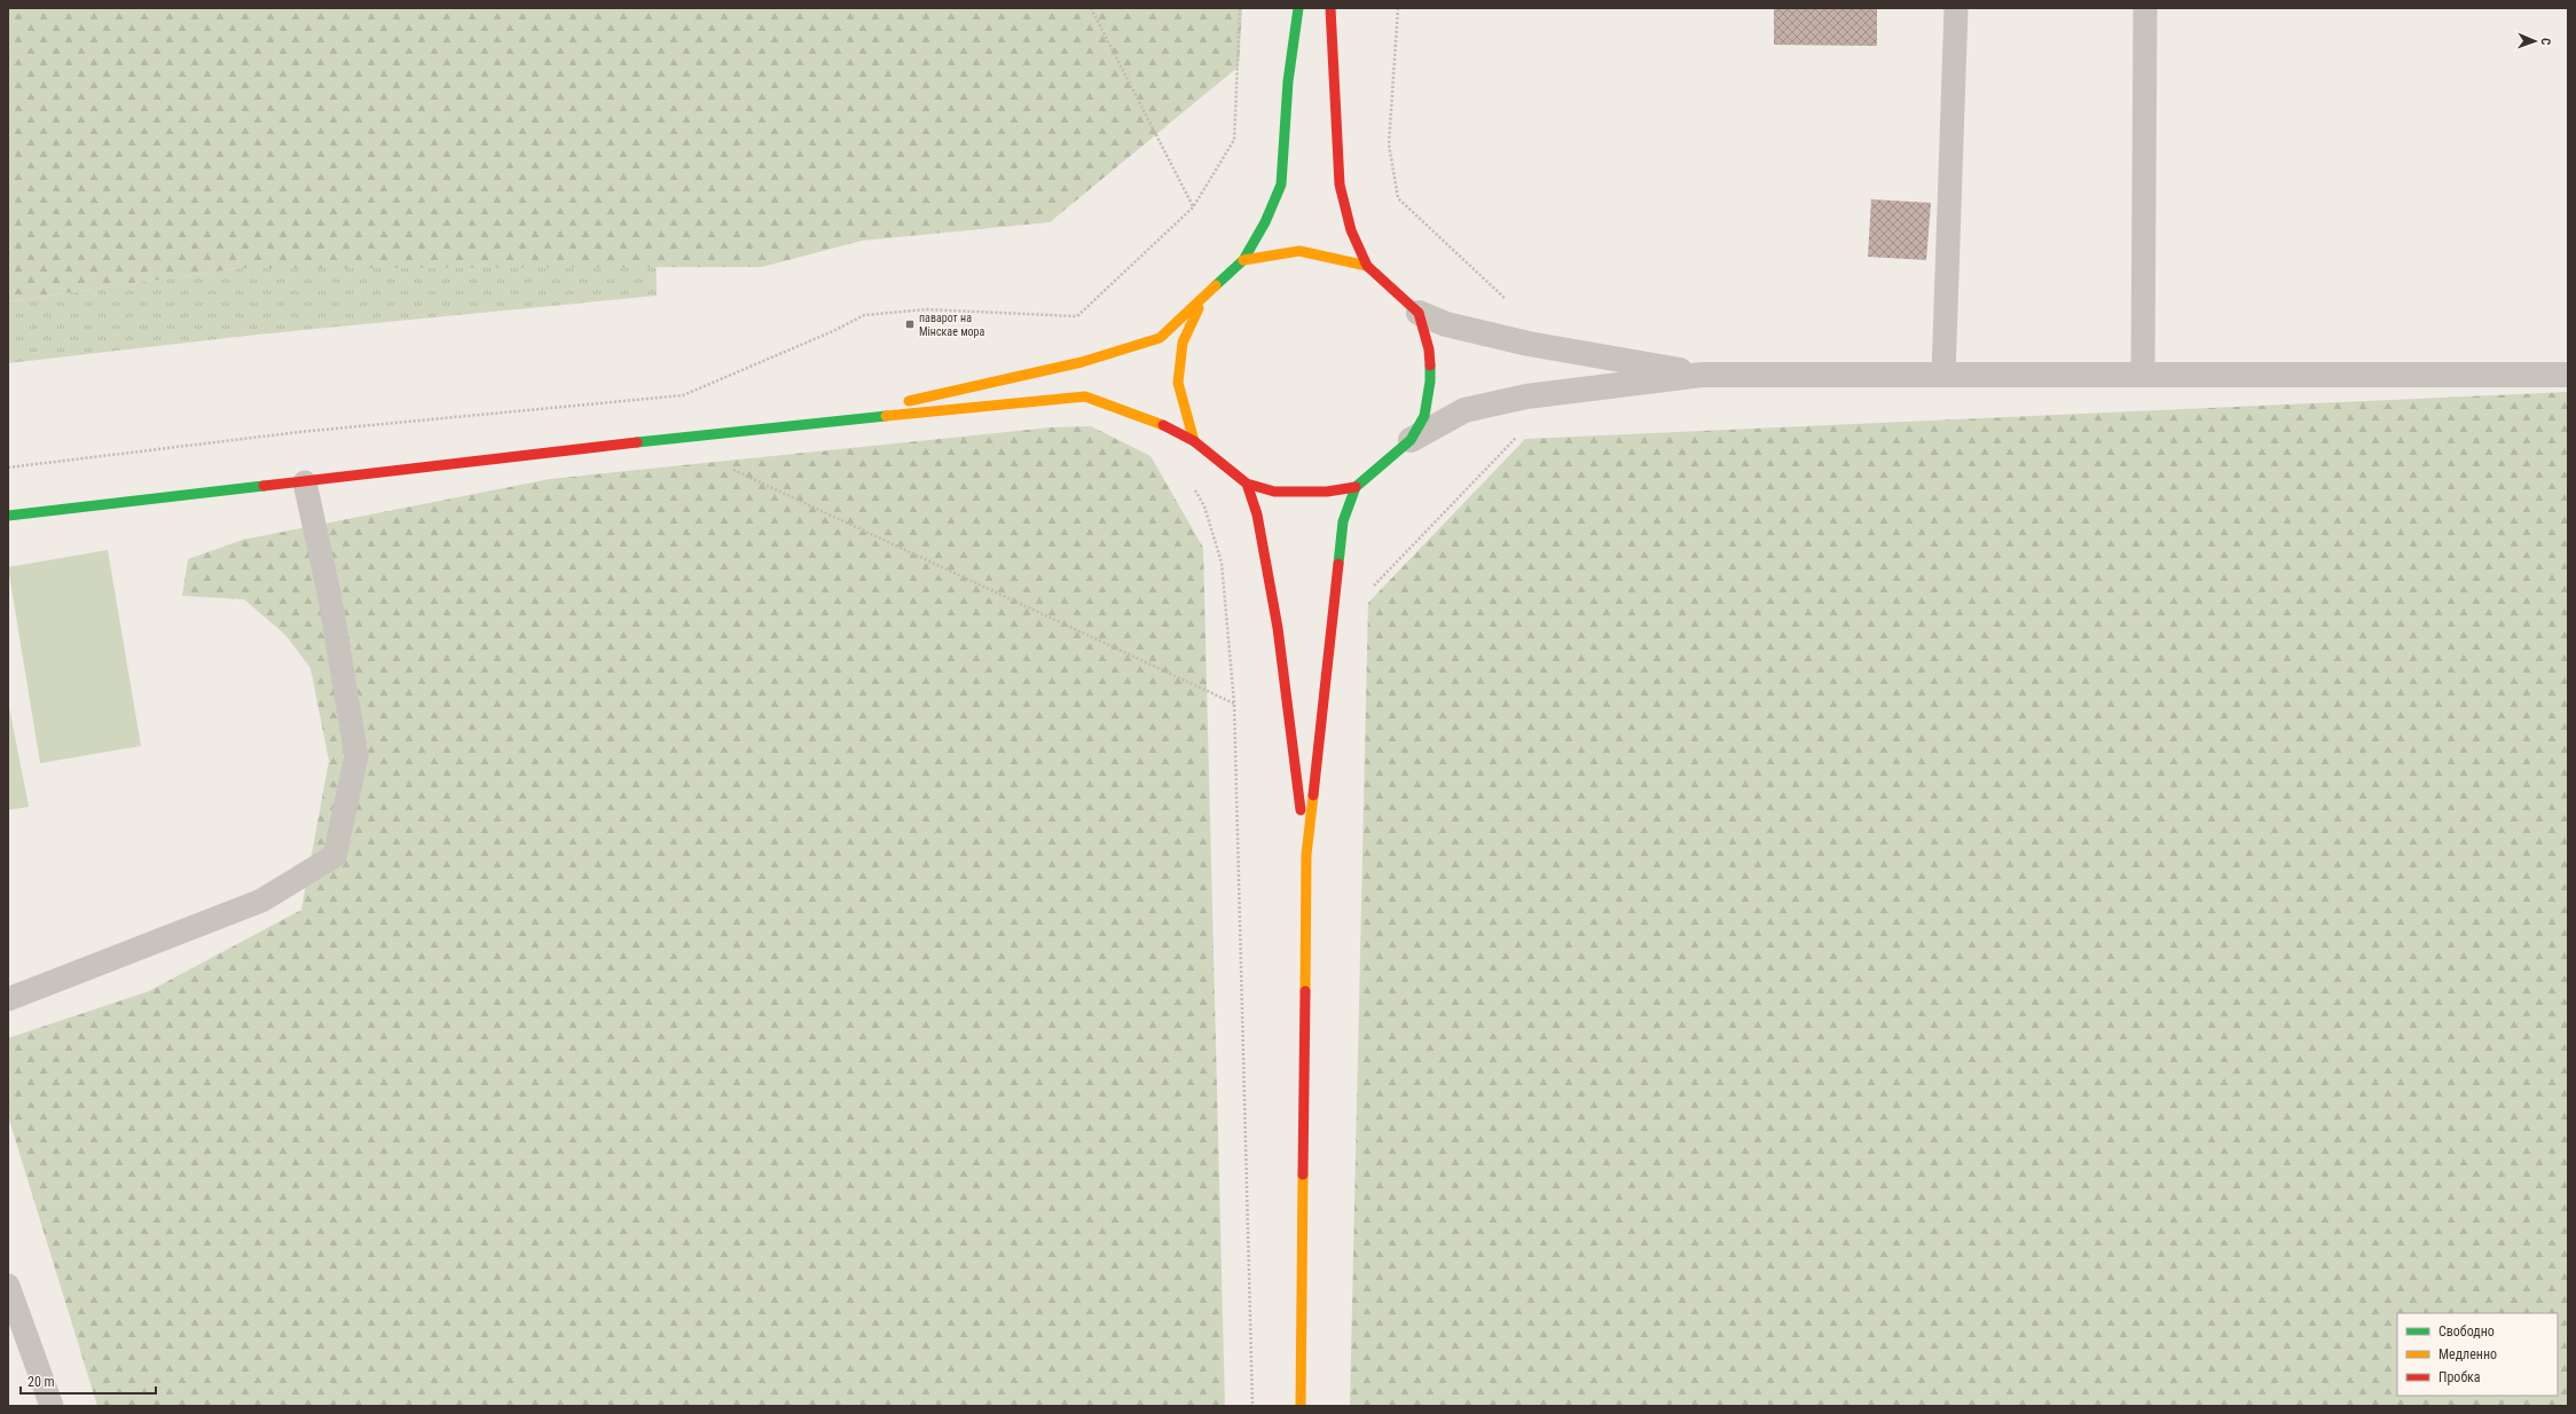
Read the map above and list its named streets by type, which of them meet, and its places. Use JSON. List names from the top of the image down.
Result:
{
  "places": {
    "transit": ["паварот на Мінскае мора"]
  },
  "legend": ["Свободно", "Медленно", "Пробка"],
  "scale_bar": "20 m",
  "north": "right"
}
